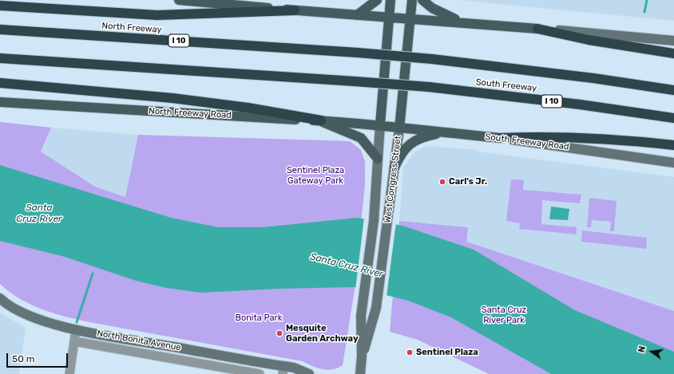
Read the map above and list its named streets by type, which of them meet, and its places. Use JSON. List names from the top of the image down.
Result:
{
  "streets": {
    "highway": ["North Freeway", "I 10", "South Freeway"],
    "main road": [
      "North Freeway Road",
      "South Freeway Road",
      "West Congress Street",
      "North Bonita Avenue"
    ]
  },
  "crossings": [
    ["North Freeway", "South Freeway"],
    ["North Freeway Road", "South Freeway Road"],
    ["North Freeway Road", "West Congress Street"],
    ["South Freeway Road", "West Congress Street"]
  ],
  "water": ["Santa Cruz River"],
  "parks": ["Sentinel Plaza Gateway Park", "Santa Cruz River Park", "Bonita Park"],
  "places": ["Carl's Jr.", "Mesquite Garden Archway", "Sentinel Plaza"],
  "scale_bar": "50 m",
  "north": "left"
}
